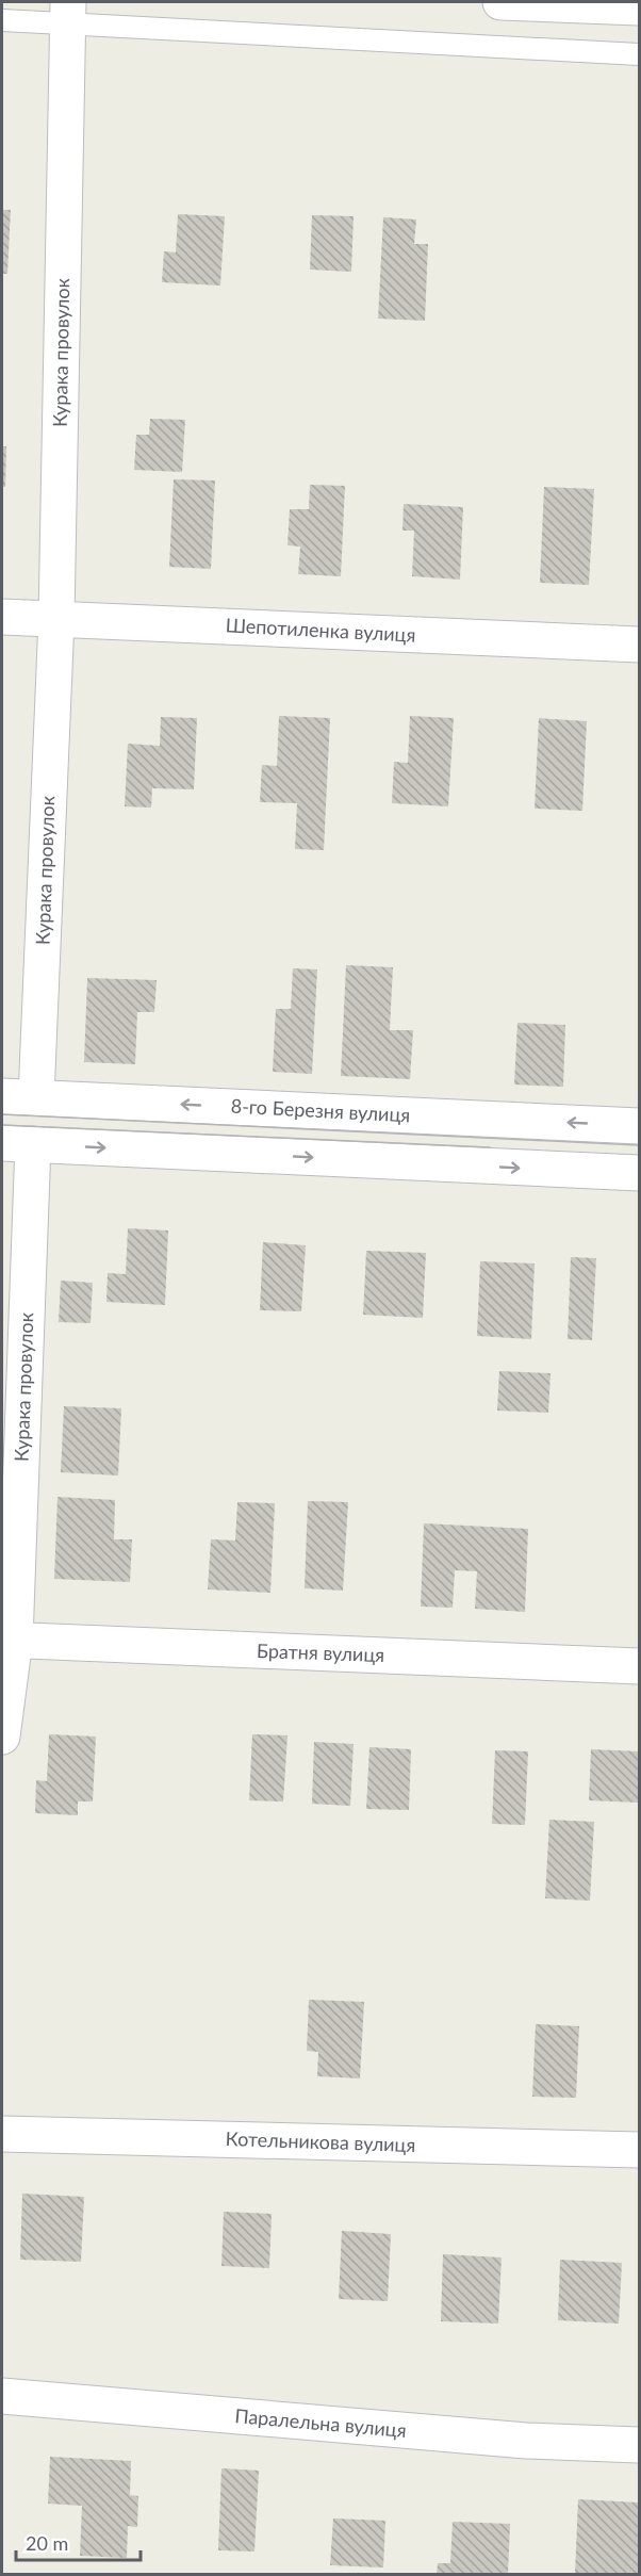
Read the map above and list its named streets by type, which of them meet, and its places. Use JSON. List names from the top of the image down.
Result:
{
  "streets": {
    "street": [
      "Курака провулок",
      "Шепотиленка вулиця",
      "8-го Березня вулиця",
      "Братня вулиця",
      "Котельникова вулиця",
      "Паралельна вулиця"
    ]
  },
  "crossings": [
    ["Курака провулок", "Шепотиленка вулиця"],
    ["Курака провулок", "8-го Березня вулиця"],
    ["Курака провулок", "Братня вулиця"]
  ],
  "scale_bar": "20 m"
}
